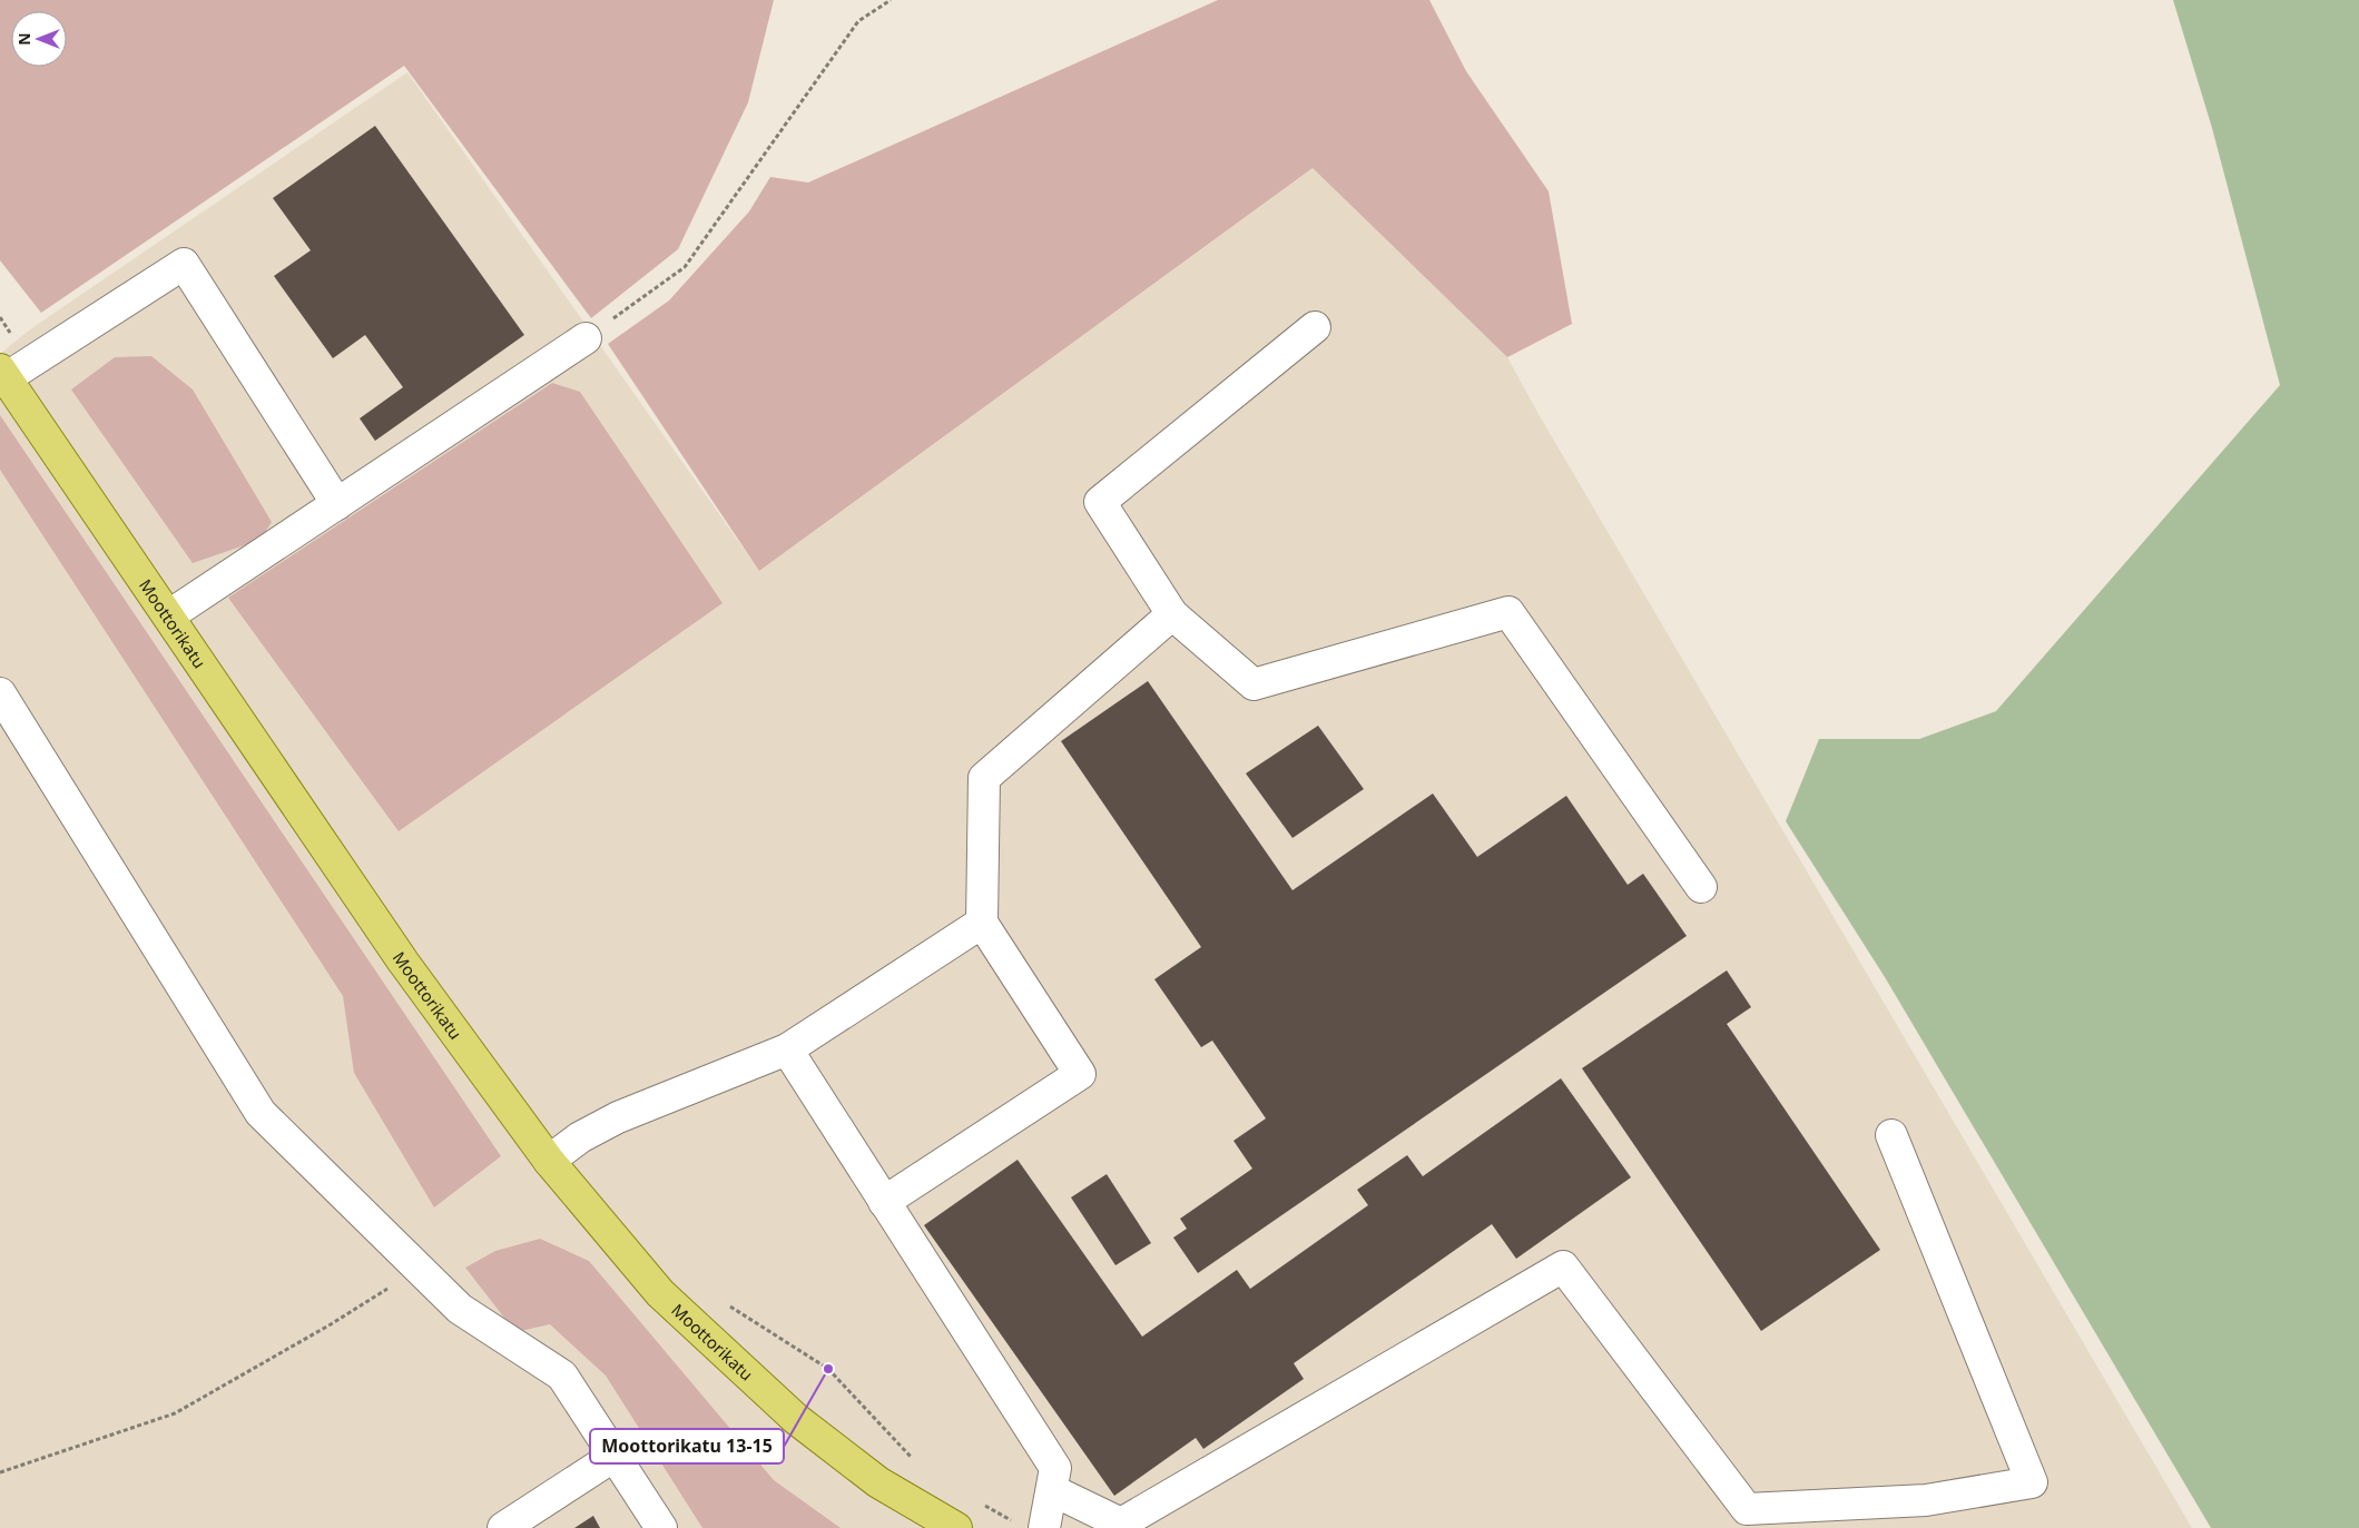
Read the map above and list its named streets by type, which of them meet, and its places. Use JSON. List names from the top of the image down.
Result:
{
  "streets": {
    "main road": ["Moottorikatu"]
  },
  "places": ["Moottorikatu 13-15"],
  "north": "left"
}
